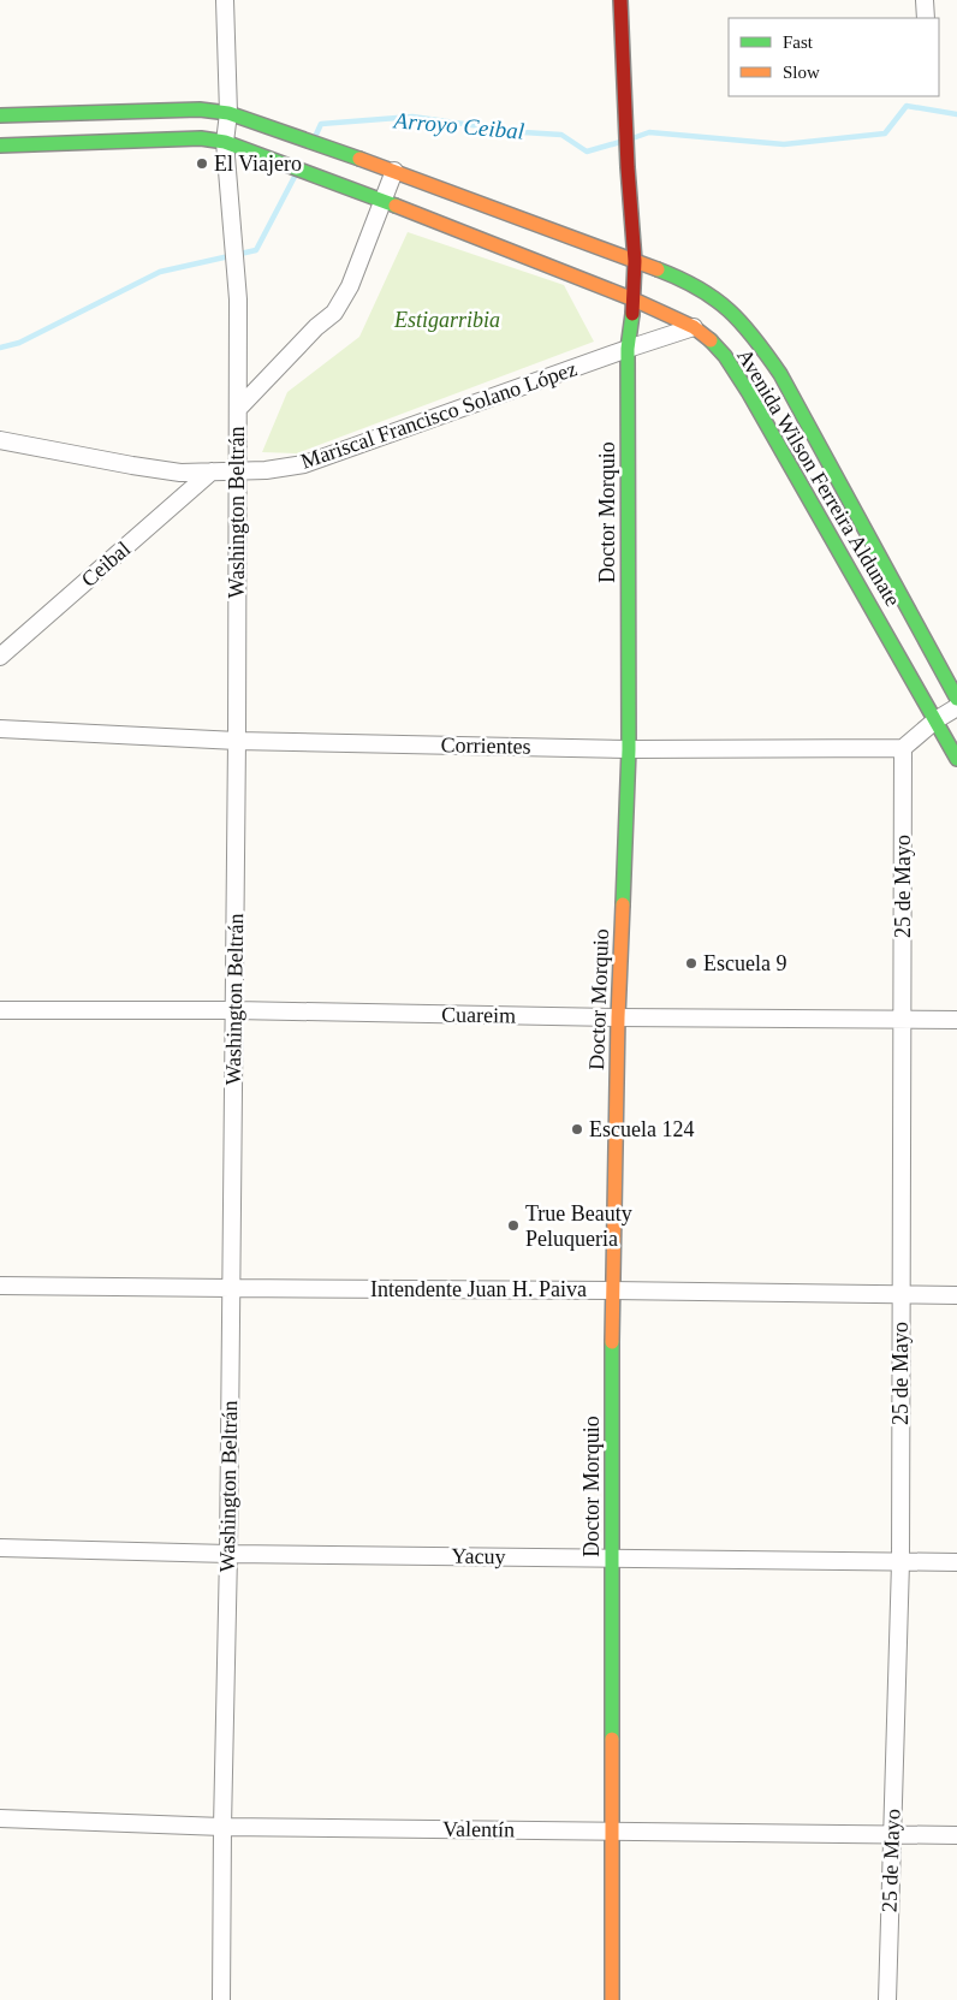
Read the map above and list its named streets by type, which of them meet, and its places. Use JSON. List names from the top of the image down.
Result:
{
  "streets": {
    "street": [
      "Mariscal Francisco Solano López",
      "Avenida Wilson Ferreira Aldunate",
      "Washington Beltrán",
      "Doctor Morquio",
      "Ceibal",
      "Corrientes",
      "25 de Mayo",
      "Cuareim",
      "Intendente Juan H. Paiva",
      "Yacuy",
      "Valentín"
    ]
  },
  "crossings": [
    ["Mariscal Francisco Solano López", "Avenida Wilson Ferreira Aldunate"],
    ["Mariscal Francisco Solano López", "Washington Beltrán"],
    ["Mariscal Francisco Solano López", "Doctor Morquio"],
    ["Mariscal Francisco Solano López", "Ceibal"],
    ["Avenida Wilson Ferreira Aldunate", "Washington Beltrán"],
    ["Avenida Wilson Ferreira Aldunate", "Doctor Morquio"],
    ["Washington Beltrán", "Corrientes"],
    ["Washington Beltrán", "Cuareim"],
    ["Washington Beltrán", "Intendente Juan H. Paiva"],
    ["Washington Beltrán", "Yacuy"],
    ["Washington Beltrán", "Valentín"],
    ["Doctor Morquio", "Corrientes"],
    ["Doctor Morquio", "Cuareim"],
    ["Doctor Morquio", "Intendente Juan H. Paiva"],
    ["Doctor Morquio", "Yacuy"],
    ["Doctor Morquio", "Valentín"],
    ["Corrientes", "25 de Mayo"],
    ["25 de Mayo", "Cuareim"],
    ["25 de Mayo", "Intendente Juan H. Paiva"],
    ["25 de Mayo", "Yacuy"],
    ["25 de Mayo", "Valentín"]
  ],
  "water": ["Arroyo Ceibal"],
  "parks": ["Estigarribia"],
  "places": [
    "El Viajero",
    "Escuela 9",
    "Escuela 124",
    "True Beauty Peluqueria"
  ],
  "legend": ["Fast", "Slow"]
}
